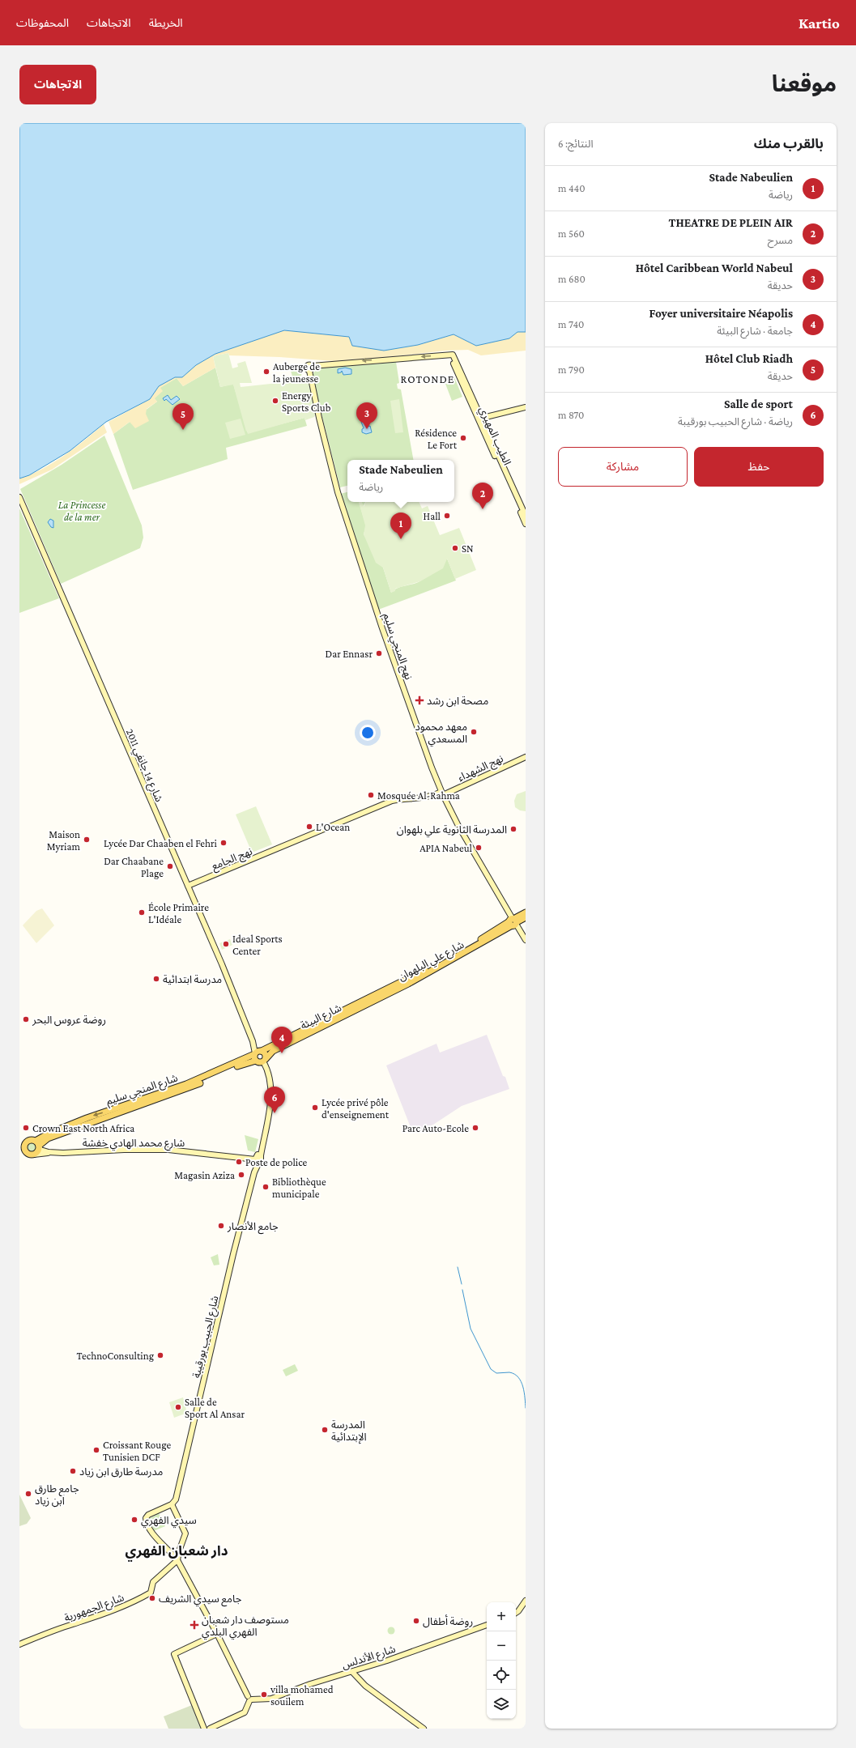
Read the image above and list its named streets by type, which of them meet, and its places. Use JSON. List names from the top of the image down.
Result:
{
  "streets": {
    "main road": ["شارع علي البلهوان", "شارع البيئة", "شارع المنجي سليم"],
    "street": [
      "نهج المنجي سليم",
      "شارع 14 جانفي 2011",
      "نهج الشهداء",
      "نهج الجامع",
      "شارع محمد الهادي خفشة",
      "شارع الحبيب بورقيبة",
      "شارع الجمهورية",
      "شارع الأندلس"
    ]
  },
  "crossings": [
    ["نهج المنجي سليم", "نهج الشهداء"],
    ["نهج المنجي سليم", "شارع علي البلهوان"],
    ["شارع 14 جانفي 2011", "نهج الجامع"],
    ["نهج الشهداء", "نهج الجامع"],
    ["شارع علي البلهوان", "شارع البيئة"],
    ["شارع البيئة", "شارع المنجي سليم"],
    ["شارع البيئة", "شارع الحبيب بورقيبة"],
    ["شارع المنجي سليم", "شارع محمد الهادي خفشة"],
    ["شارع المنجي سليم", "شارع الحبيب بورقيبة"],
    ["شارع محمد الهادي خفشة", "شارع الحبيب بورقيبة"]
  ],
  "districts": ["ROTONDE", "دار شعبان الفهري"],
  "parks": ["La Princesse de la mer"],
  "places": {
    "other": [
      "Auberge de la jeunesse",
      "Energy Sports Club",
      "Résidence Le Fort",
      "Hall",
      "SN",
      "Dar Ennasr",
      "معهد محمود المسعدي",
      "Mosquée Al-Rahma",
      "L'Ocean",
      "المدرسة الثانوية علي بلهوان",
      "Maison Myriam",
      "Lycée Dar Chaaben el Fehri",
      "APIA Nabeul",
      "Dar Chaabane Plage",
      "École Primaire L'Idéale",
      "Ideal Sports Center",
      "مدرسة ابتدائية",
      "روضة عروس البحر",
      "Lycée privé pôle d'enseignement",
      "Crown East North Africa",
      "Parc Auto-Ecole",
      "Poste de police",
      "Magasin Aziza",
      "Bibliothèque municipale",
      "جامع الأنصار",
      "TechnoConsulting",
      "Salle de Sport Al Ansar",
      "المدرسة الإبتدائية",
      "Croissant Rouge Tunisien DCF",
      "مدرسة طارق ابن زياد",
      "جامع طارق ابن زياد",
      "سيدي الفهري",
      "جامع سيدي الشريف",
      "روضة أطفال",
      "villa mohamed souilem"
    ],
    "health": ["مصحة ابن رشد", "مستوصف دار شعبان الفهري البلدي"]
  },
  "page": {
    "header": "Kartio",
    "nav": ["الخريطة", "الاتجاهات", "المحفوظات"],
    "title": "موقعنا",
    "buttons": [
      "الاتجاهات",
      ["حفظ", "مشاركة"]
    ],
    "heading": ["بالقرب منك", "النتائج: 6"],
    "list": [
      {
        "mark": "1",
        "name": "Stade Nabeulien",
        "note": "رياضة",
        "value": "440 m"
      },
      {
        "mark": "2",
        "name": "THEATRE DE PLEIN AIR",
        "note": "مسرح",
        "value": "560 m"
      },
      {
        "mark": "3",
        "name": "Hôtel Caribbean World Nabeul",
        "note": "حديقة",
        "value": "680 m"
      },
      {
        "mark": "4",
        "name": "Foyer universitaire Néapolis",
        "note": "جامعة · شارع البيئة",
        "value": "740 m"
      },
      {
        "mark": "5",
        "name": "Hôtel Club Riadh",
        "note": "حديقة",
        "value": "790 m"
      },
      {
        "mark": "6",
        "name": "Salle de sport",
        "note": "رياضة · شارع الحبيب بورقيبة",
        "value": "870 m"
      }
    ],
    "pins": [
      "3",
      "5",
      "2",
      "1",
      "4",
      "6"
    ],
    "popup": ["Stade Nabeulien", "رياضة"],
    "map_buttons": ["+", "−"]
  }
}
